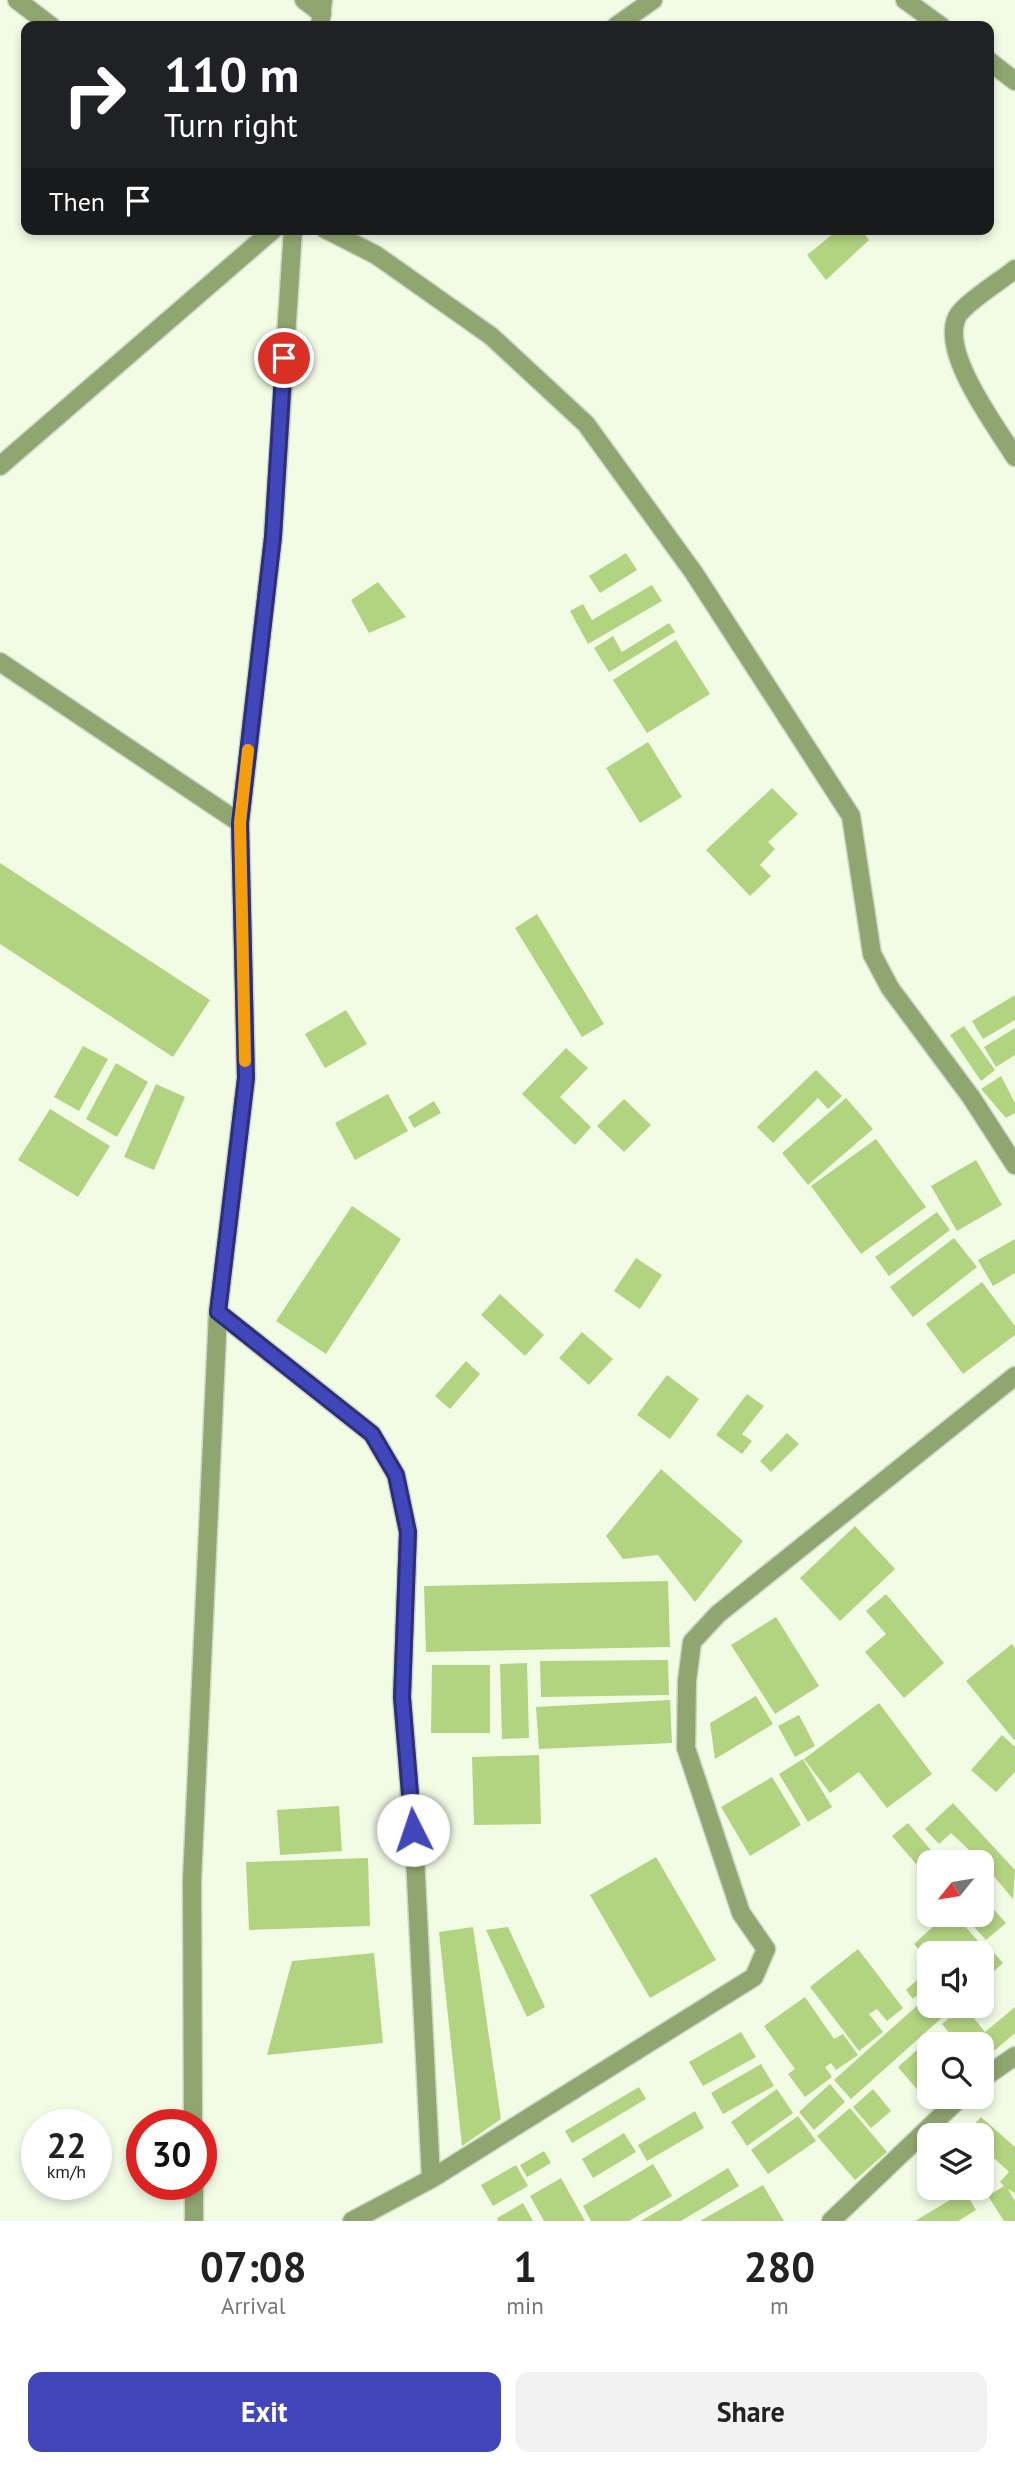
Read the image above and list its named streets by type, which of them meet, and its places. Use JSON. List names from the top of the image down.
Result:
{
  "north": "bottom left",
  "page": {
    "turn": ["110 m", "Turn right"],
    "then": "Then",
    "speed": "22 km/h",
    "limit": "30",
    "eta": [
      "07:08",
      "Arrival",
      "1",
      "min",
      "280",
      "m"
    ],
    "buttons": ["Exit", "Share"]
  }
}
